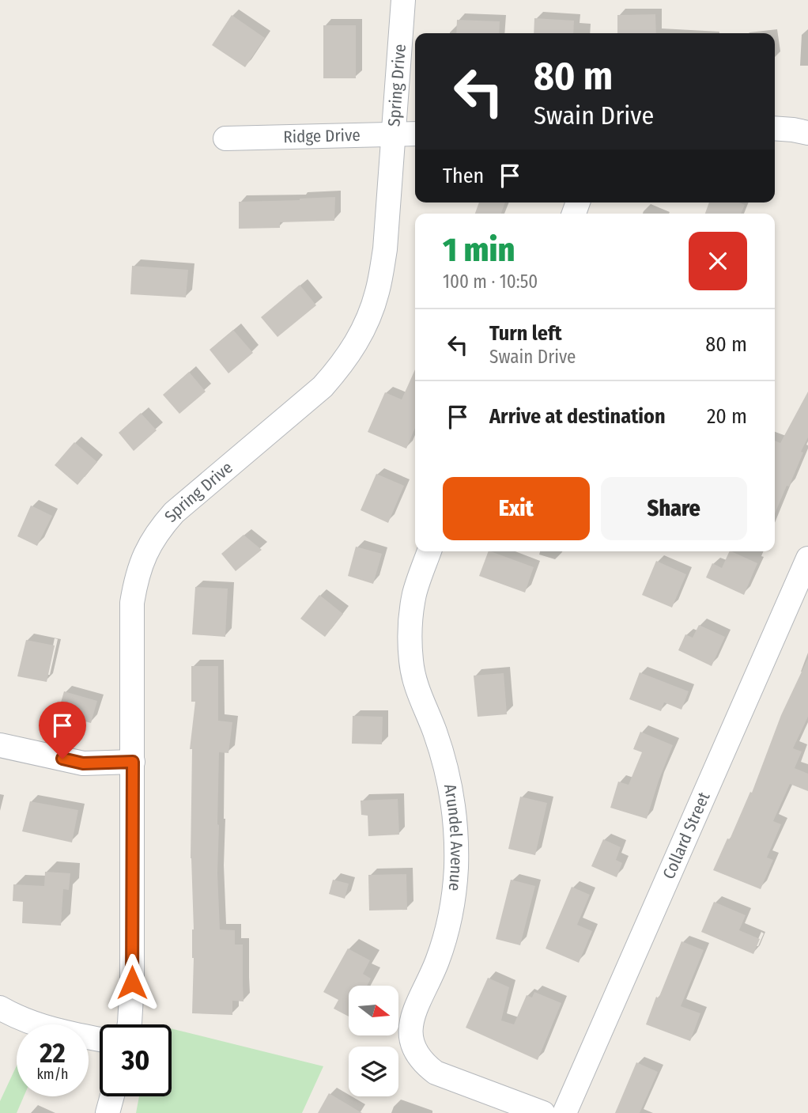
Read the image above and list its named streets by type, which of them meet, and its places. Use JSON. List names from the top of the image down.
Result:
{
  "streets": {
    "street": [
      "Spring Drive",
      "Ridge Drive",
      "Collard Street",
      "Arundel Avenue"
    ]
  },
  "crossings": [
    ["Spring Drive", "Ridge Drive"]
  ],
  "north": "right",
  "page": {
    "turn": ["80 m", "Swain Drive"],
    "then": "Then",
    "heading": ["1 min", "100 m · 10:50"],
    "list": [
      {
        "name": "Turn left",
        "note": "Swain Drive",
        "value": "80 m"
      },
      {
        "name": "Arrive at destination",
        "value": "20 m"
      }
    ],
    "buttons": ["Exit", "Share"],
    "speed": "22 km/h",
    "limit": "30"
  }
}
